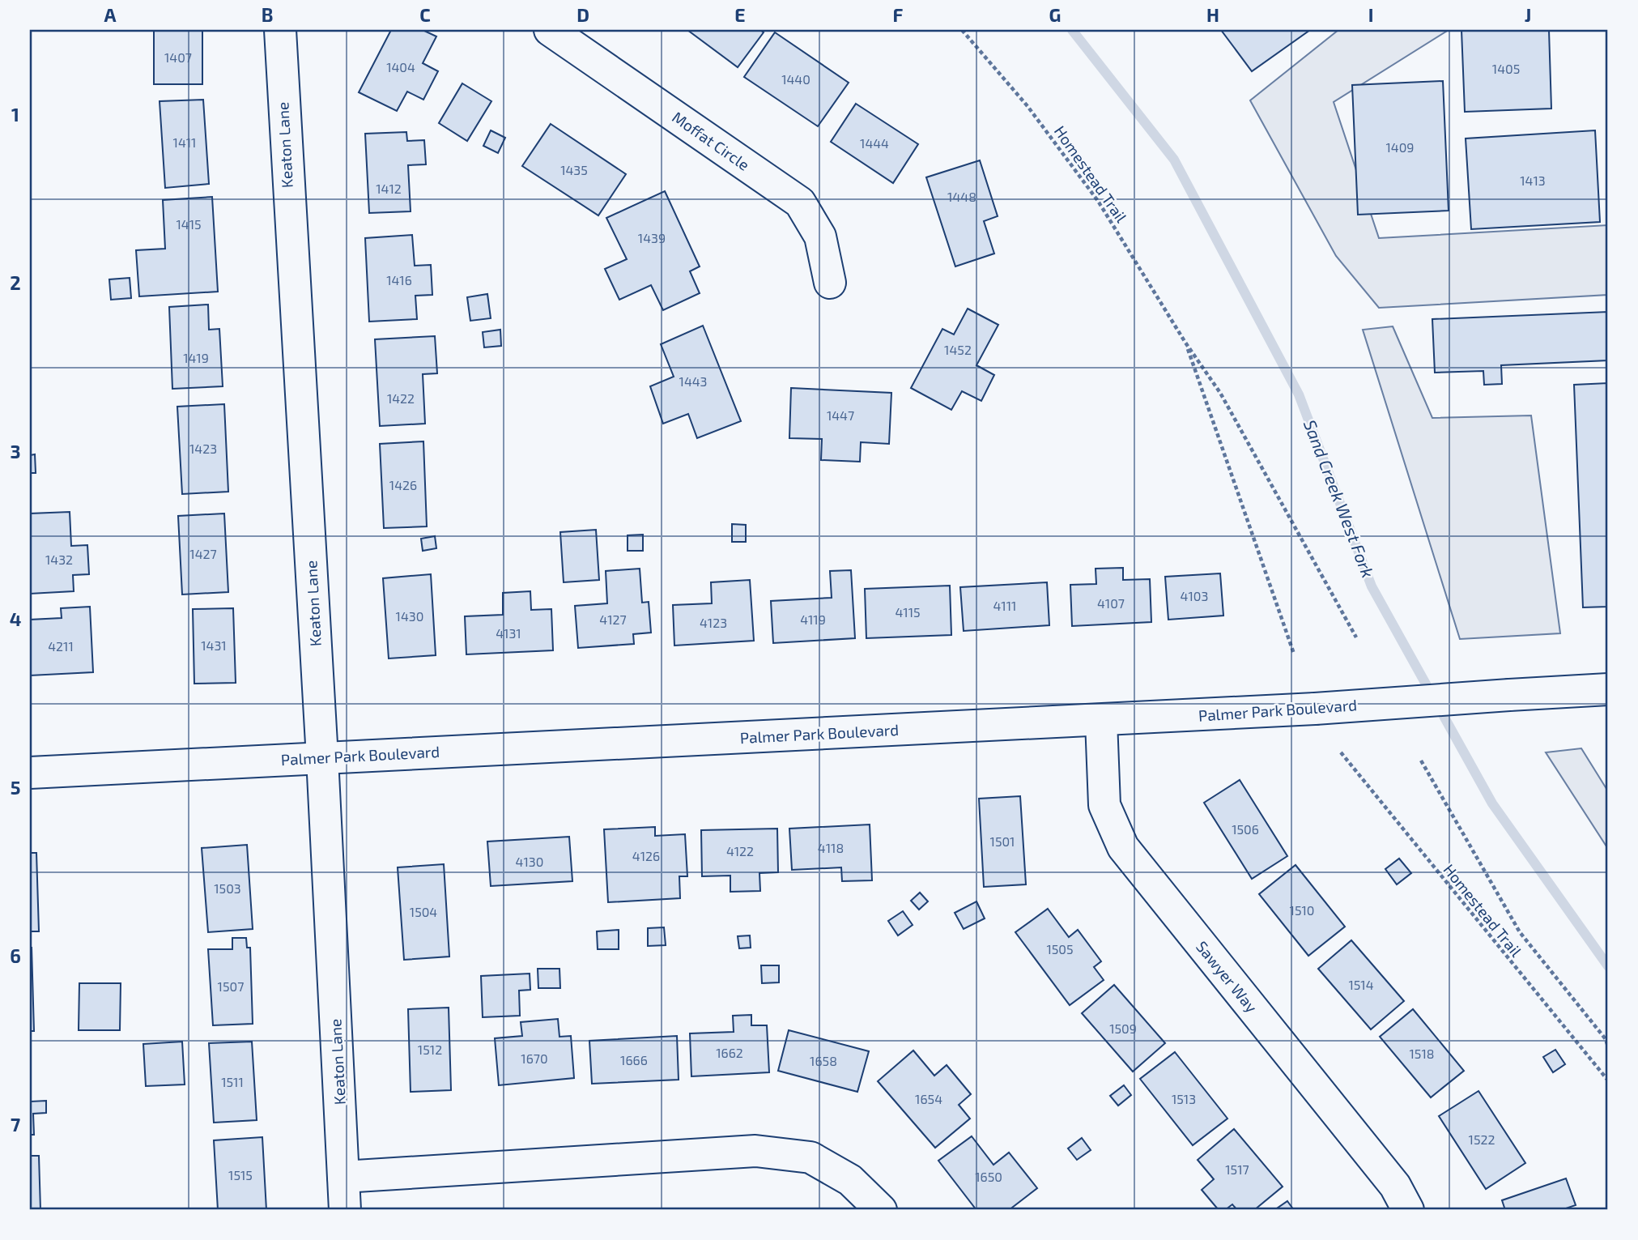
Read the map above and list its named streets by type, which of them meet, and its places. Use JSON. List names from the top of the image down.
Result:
{
  "streets": {
    "street": [
      "Moffat Circle",
      "Keaton Lane",
      "Palmer Park Boulevard",
      "Sawyer Way"
    ],
    "path": ["Homestead Trail"]
  },
  "crossings": [
    ["Keaton Lane", "Palmer Park Boulevard"],
    ["Palmer Park Boulevard", "Sawyer Way"]
  ],
  "water": ["Sand Creek West Fork"],
  "house_numbers": [
    "1407",
    "1404",
    "1405",
    "1440",
    "1411",
    "1444",
    "1409",
    "1435",
    "1413",
    "1412",
    "1448",
    "1415",
    "1439",
    "1416",
    "1452",
    "1419",
    "1443",
    "1422",
    "1447",
    "1423",
    "1426",
    "1427",
    "1432",
    "4103",
    "4107",
    "4111",
    "4115",
    "1430",
    "4127",
    "4119",
    "4123",
    "4131",
    "1431",
    "4211",
    "1506",
    "1501",
    "4118",
    "4122",
    "4126",
    "4130",
    "1503",
    "1510",
    "1504",
    "1505",
    "1514",
    "1507",
    "1509",
    "1512",
    "1662",
    "1518",
    "1670",
    "1666",
    "1658",
    "1511",
    "1654",
    "1513",
    "1522",
    "1517",
    "1515",
    "1650"
  ],
  "grid": {
    "columns": [
      "A",
      "B",
      "C",
      "D",
      "E",
      "F",
      "G",
      "H",
      "I",
      "J"
    ],
    "rows": [
      "1",
      "2",
      "3",
      "4",
      "5",
      "6",
      "7"
    ]
  }
}
